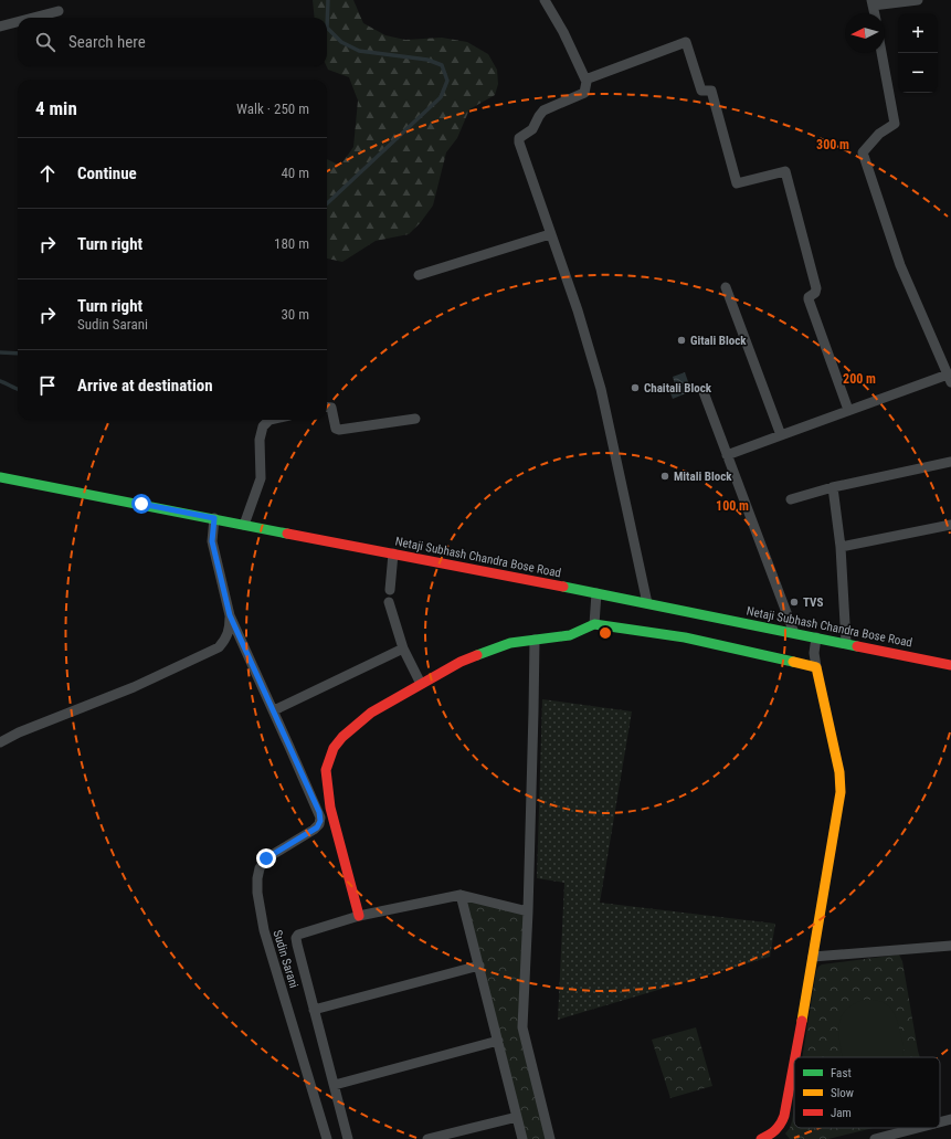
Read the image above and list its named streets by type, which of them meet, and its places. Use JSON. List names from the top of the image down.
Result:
{
  "streets": {
    "street": ["Netaji Subhash Chandra Bose Road", "Sudin Sarani"]
  },
  "places": [
    "Gitali Block",
    "Chaitali Block",
    "Mitali Block",
    "TVS"
  ],
  "legend": ["Fast", "Slow", "Jam"],
  "north": "left",
  "page": {
    "map_buttons": ["+", "−"],
    "search": "Search here",
    "heading": ["4 min", "Walk · 250 m"],
    "list": [
      ["Continue", "40 m"],
      ["Turn right", "180 m"],
      ["Turn right", "Sudin Sarani", "30 m"],
      "Arrive at destination"
    ]
  },
  "rings": ["300 m", "200 m", "100 m"]
}
